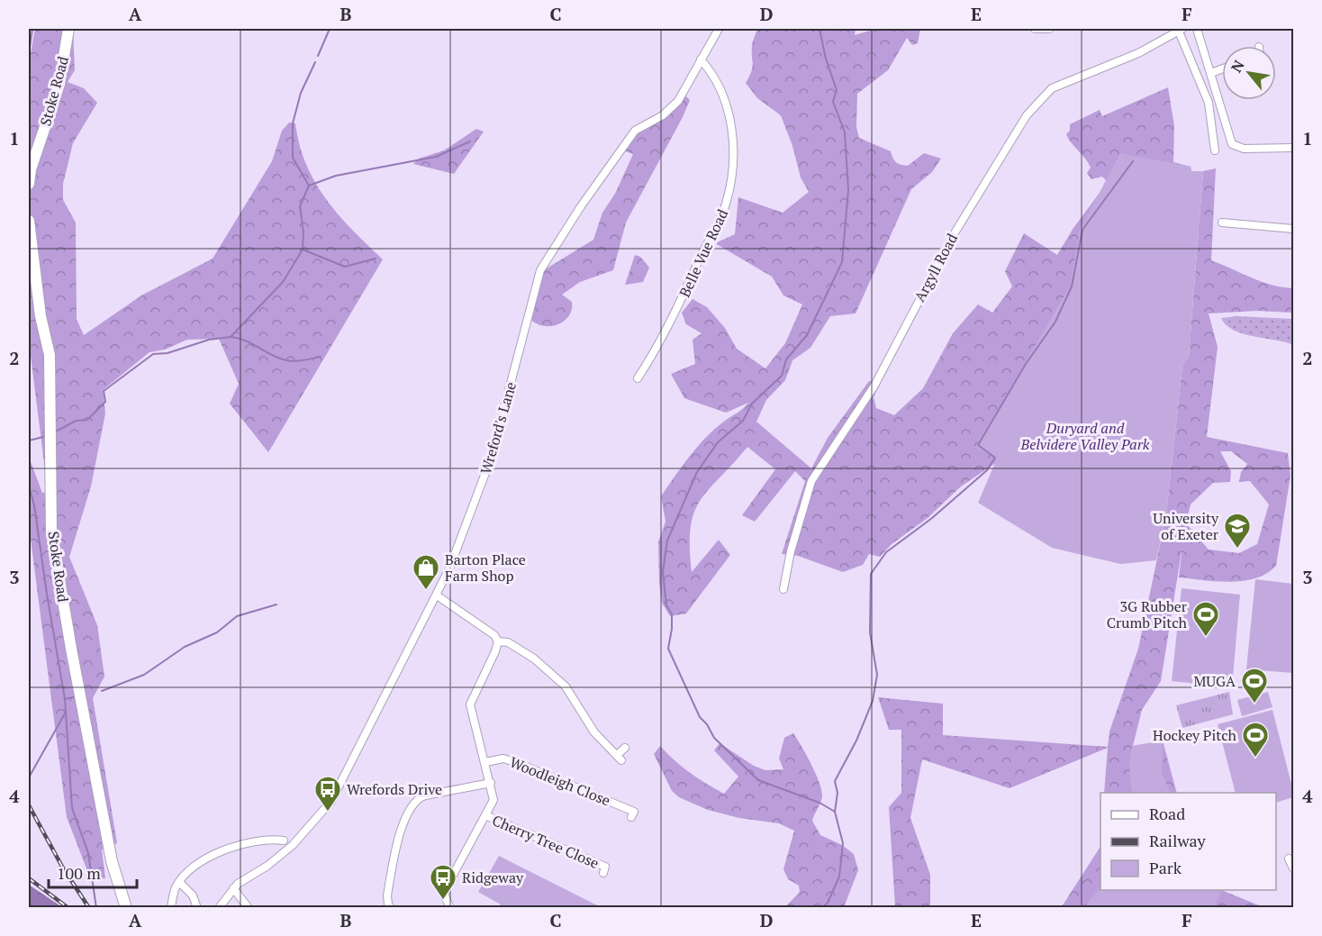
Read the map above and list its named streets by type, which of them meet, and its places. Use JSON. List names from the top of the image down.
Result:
{
  "streets": {
    "main road": ["Stoke Road"],
    "street": [
      "Belle Vue Road",
      "Argyll Road",
      "Wreford's Lane",
      "Woodleigh Close",
      "Cherry Tree Close"
    ]
  },
  "crossings": [
    ["Belle Vue Road", "Wreford's Lane"]
  ],
  "parks": ["Duryard and Belvidere Valley Park"],
  "places": {
    "school or university": ["University of Exeter"],
    "shop": ["Barton Place Farm Shop"],
    "sports": ["3G Rubber Crumb Pitch", "MUGA", "Hockey Pitch"],
    "bus stop": ["Wrefords Drive", "Ridgeway"]
  },
  "legend": ["Road", "Railway", "Park"],
  "scale_bar": "100 m",
  "north": "top left",
  "grid": {
    "columns": [
      "A",
      "B",
      "C",
      "D",
      "E",
      "F"
    ],
    "rows": [
      "1",
      "2",
      "3",
      "4"
    ]
  }
}
